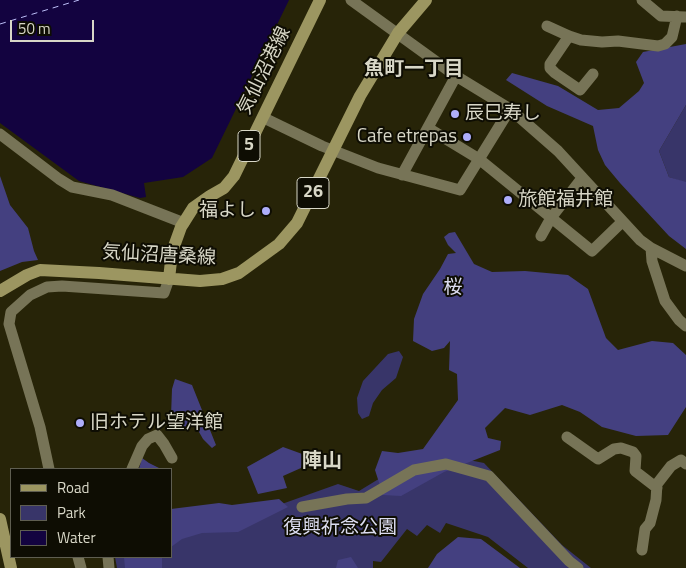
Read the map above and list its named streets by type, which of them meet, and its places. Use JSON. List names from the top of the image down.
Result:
{
  "streets": {
    "main road": [
      "気仙沼港線",
      "5",
      "26",
      "気仙沼唐桑線"
    ]
  },
  "crossings": [
    ["気仙沼港線", "気仙沼唐桑線"],
    ["26", "気仙沼唐桑線"]
  ],
  "districts": ["魚町一丁目", "陣山"],
  "parks": ["桜", "復興祈念公園"],
  "places": [
    "辰巳寿し",
    "Cafe etrepas",
    "旅館福井館",
    "福よし",
    "旧ホテル望洋館"
  ],
  "legend": ["Road", "Park", "Water"],
  "scale_bar": "50 m"
}
